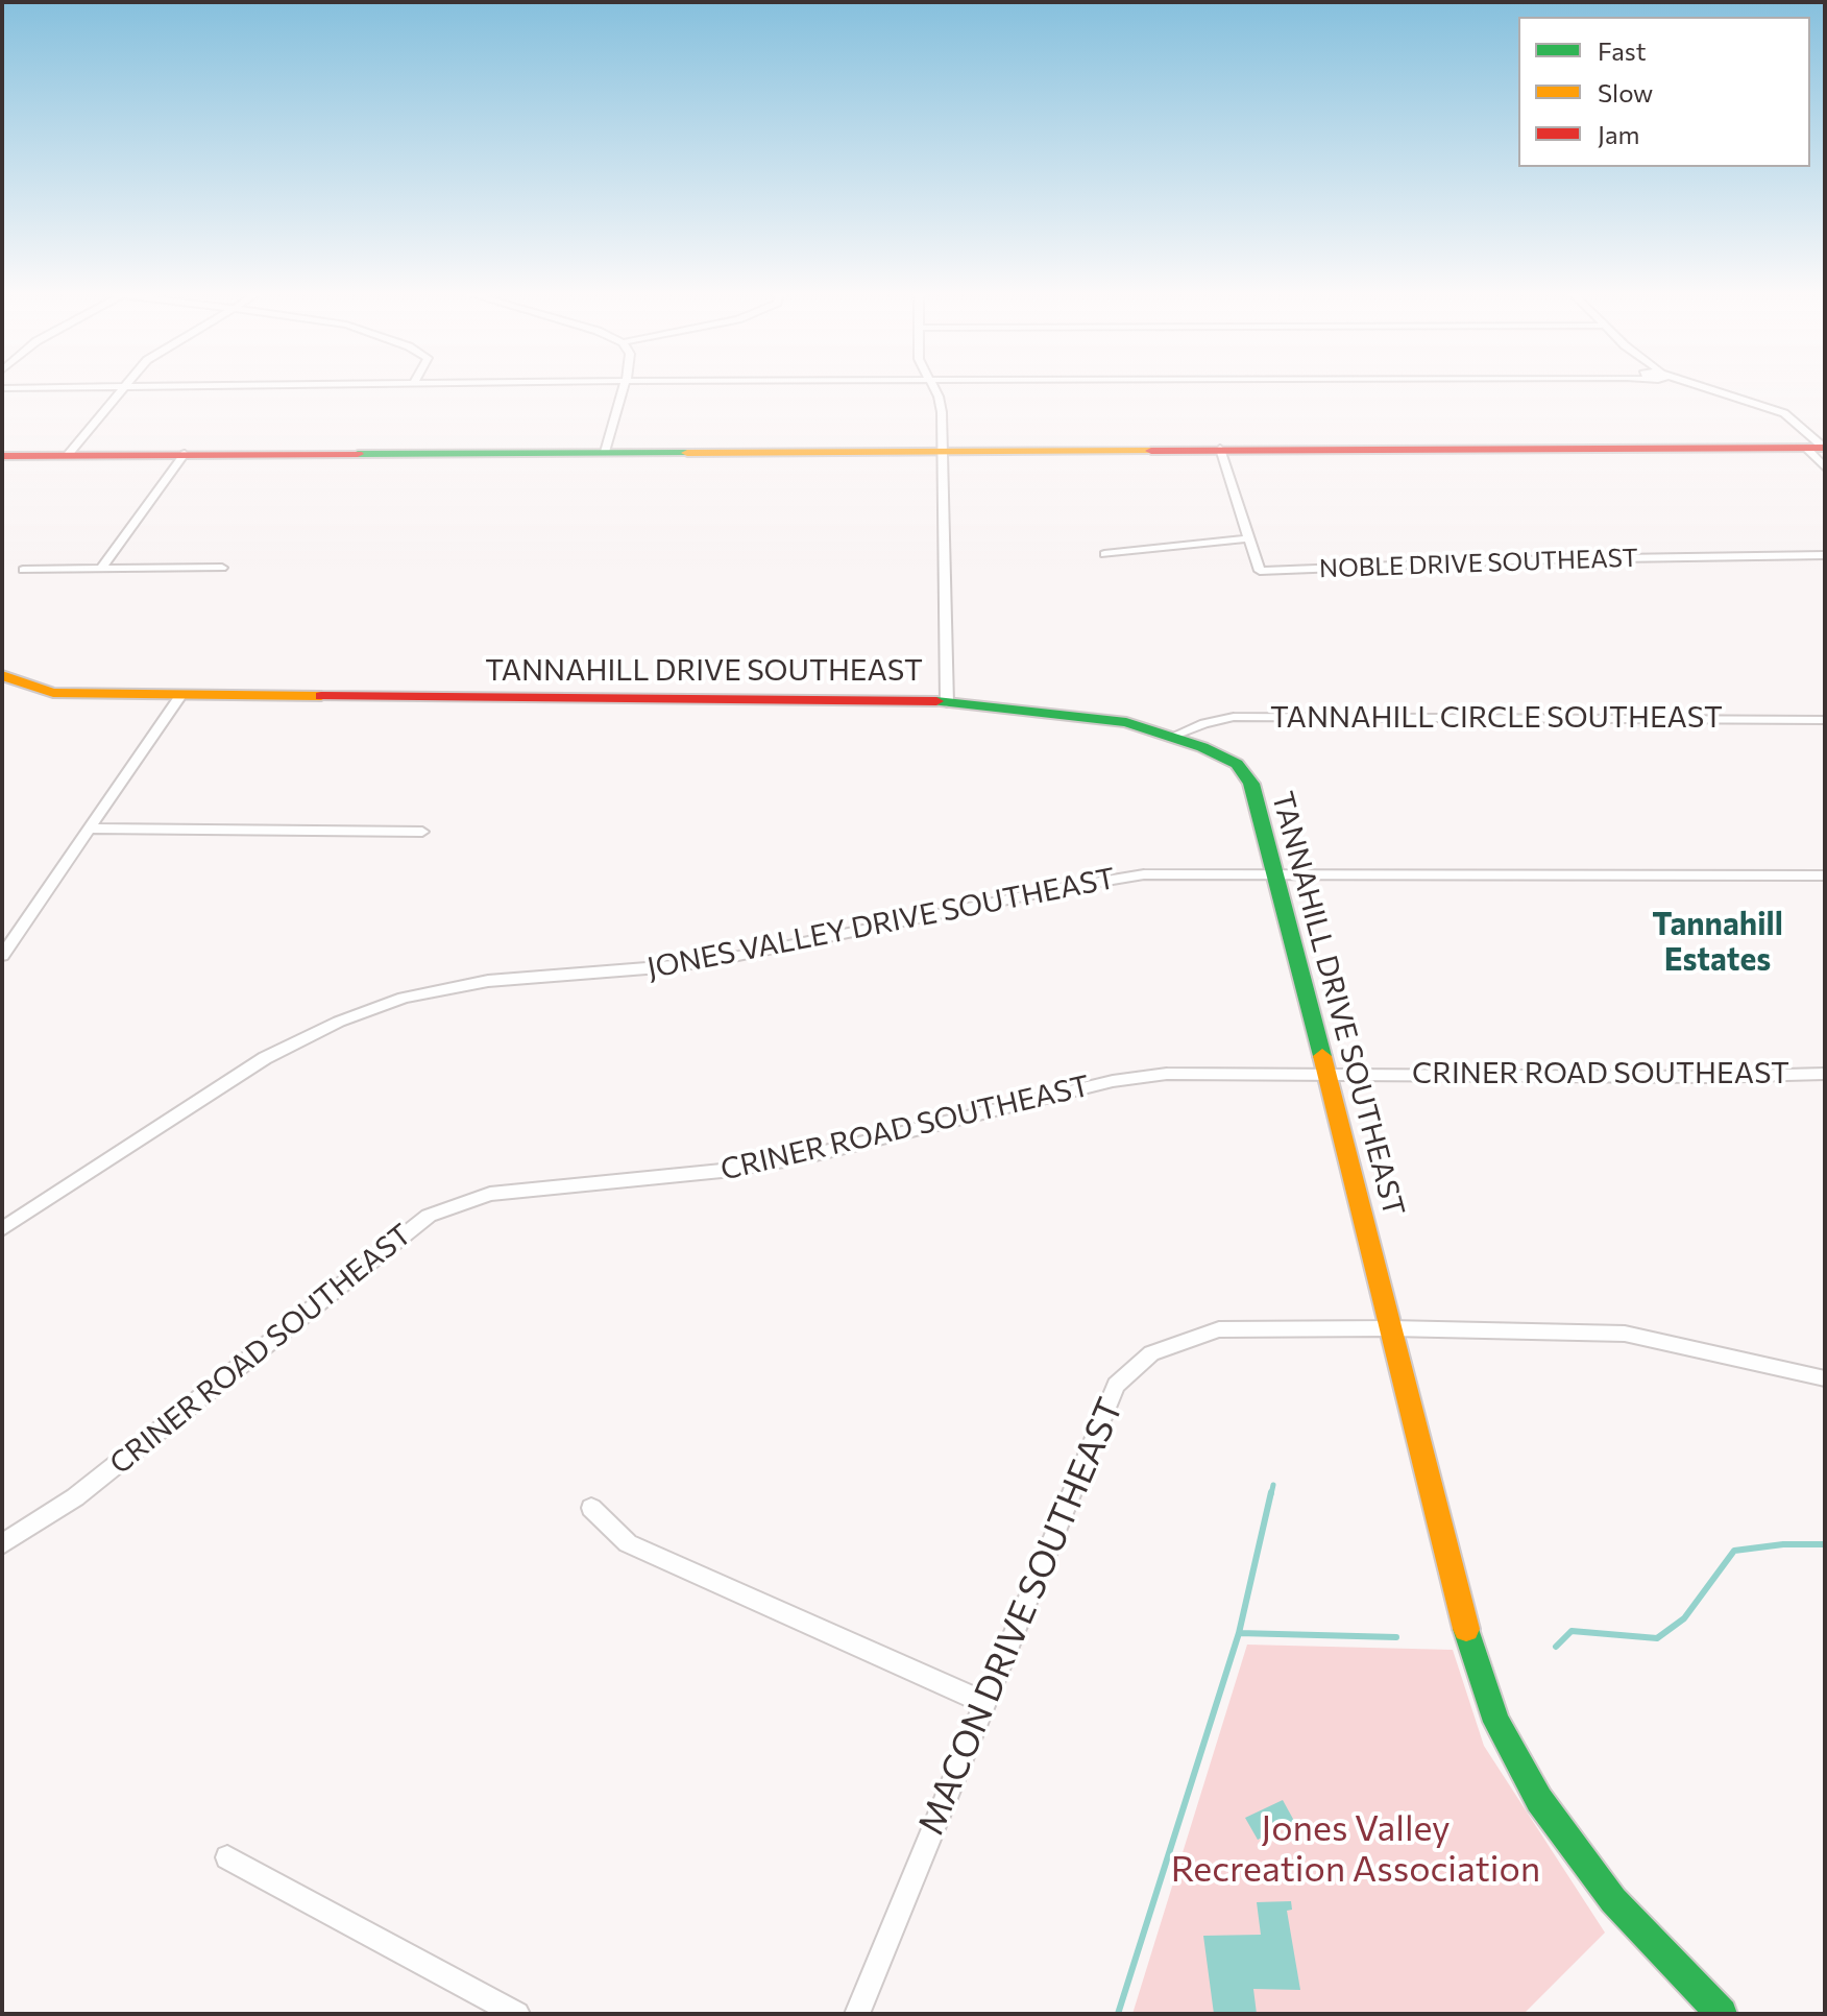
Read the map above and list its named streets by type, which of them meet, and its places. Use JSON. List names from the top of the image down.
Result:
{
  "streets": {
    "street": [
      "NOBLE DRIVE SOUTHEAST",
      "TANNAHILL DRIVE SOUTHEAST",
      "TANNAHILL CIRCLE SOUTHEAST",
      "JONES VALLEY DRIVE SOUTHEAST",
      "CRINER ROAD SOUTHEAST",
      "MACON DRIVE SOUTHEAST"
    ]
  },
  "crossings": [
    ["TANNAHILL DRIVE SOUTHEAST", "TANNAHILL CIRCLE SOUTHEAST"],
    ["TANNAHILL DRIVE SOUTHEAST", "JONES VALLEY DRIVE SOUTHEAST"],
    ["TANNAHILL DRIVE SOUTHEAST", "CRINER ROAD SOUTHEAST"],
    ["TANNAHILL DRIVE SOUTHEAST", "MACON DRIVE SOUTHEAST"]
  ],
  "districts": ["Tannahill Estates"],
  "parks": ["Jones Valley Recreation Association"],
  "legend": ["Fast", "Slow", "Jam"]
}
